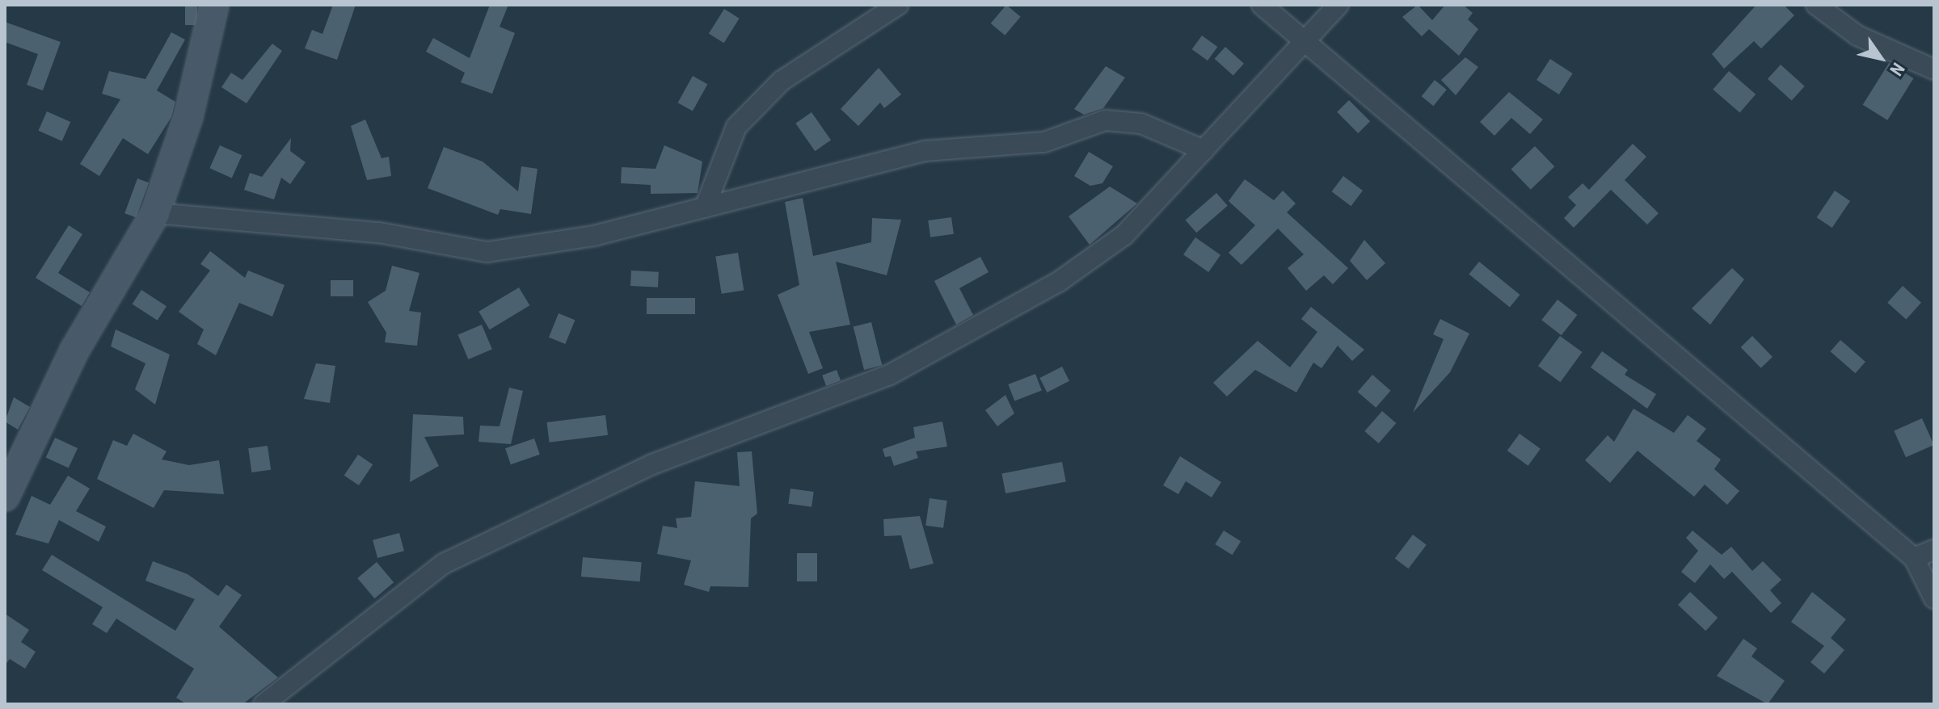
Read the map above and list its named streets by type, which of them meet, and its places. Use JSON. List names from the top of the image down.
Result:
{
  "north": "bottom right"
}
